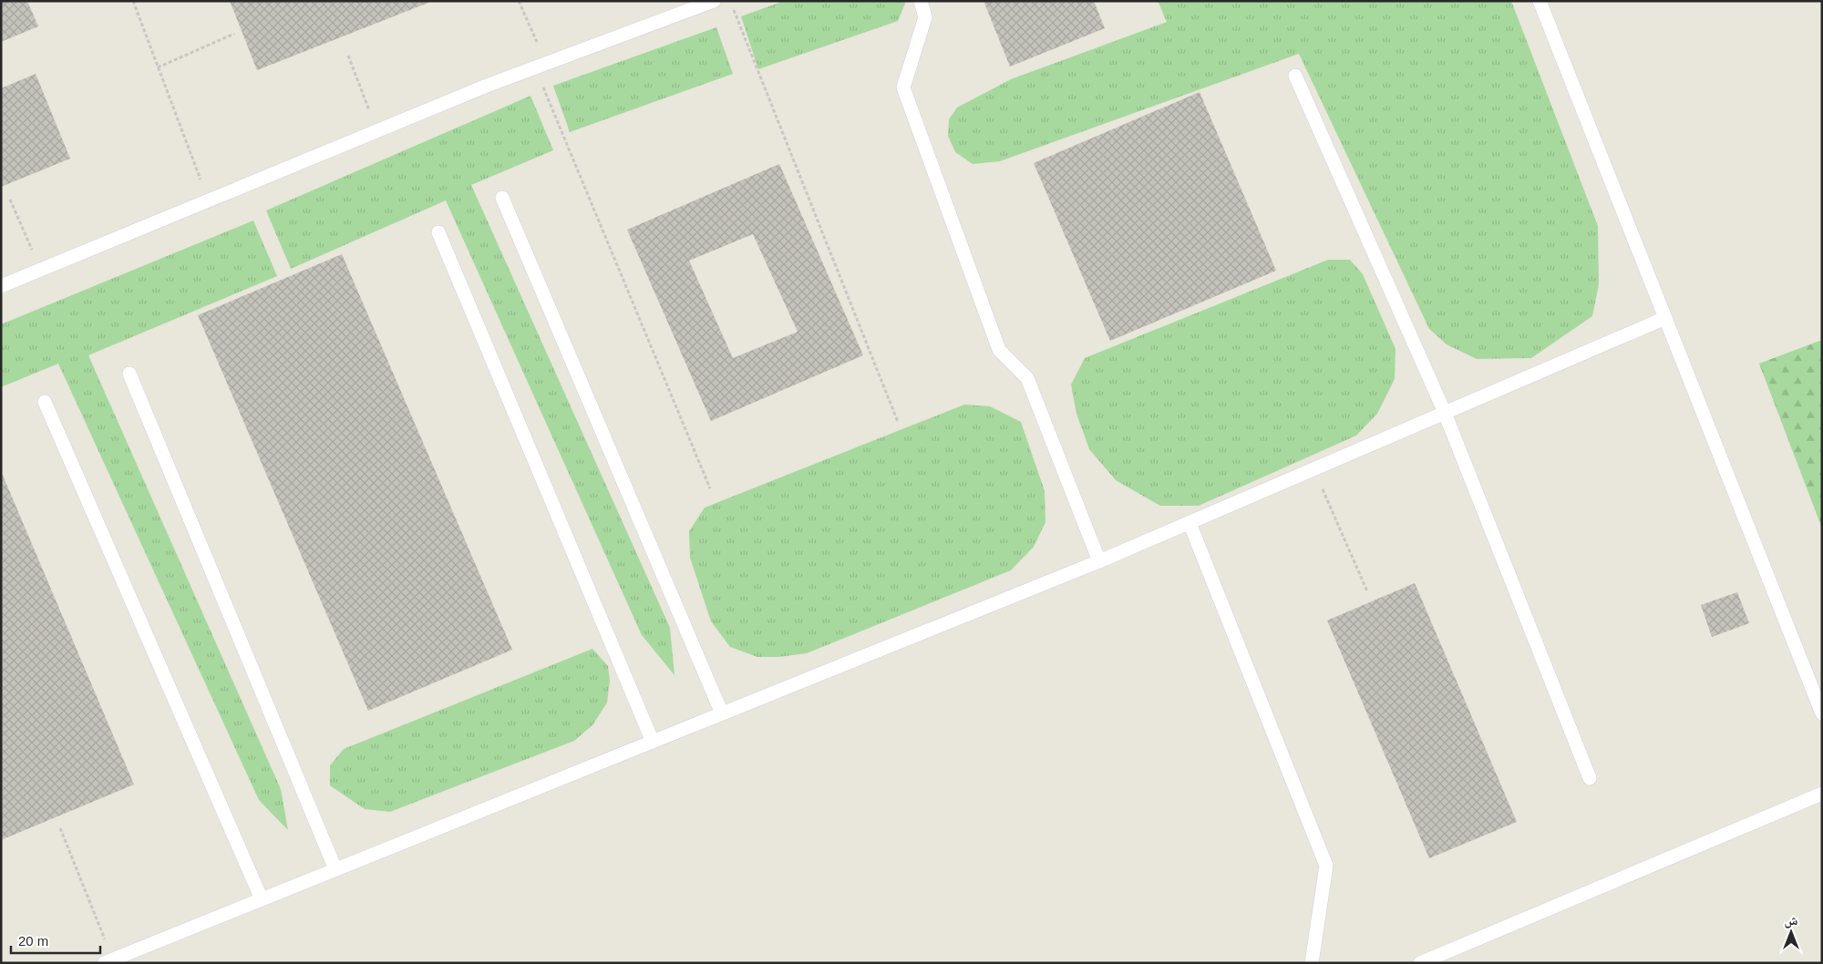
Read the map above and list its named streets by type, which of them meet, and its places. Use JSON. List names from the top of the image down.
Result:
{
  "scale_bar": "20 m",
  "north": "top"
}
